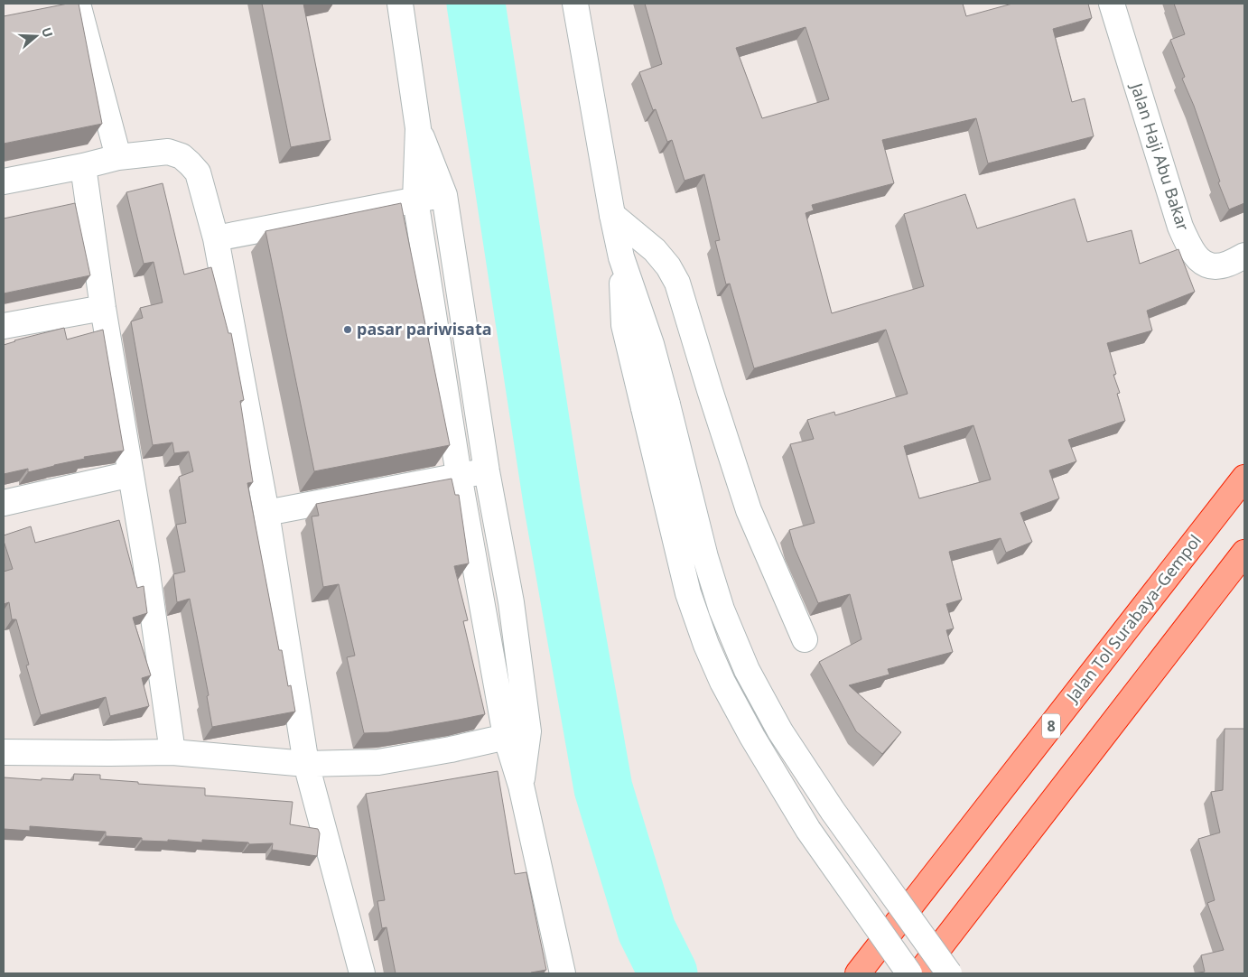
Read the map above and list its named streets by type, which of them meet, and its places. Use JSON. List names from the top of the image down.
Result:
{
  "streets": {
    "highway": ["Jalan Tol Surabaya–Gempol", "8"],
    "street": ["Jalan Haji Abu Bakar"]
  },
  "places": ["pasar pariwisata"],
  "north": "right"
}
